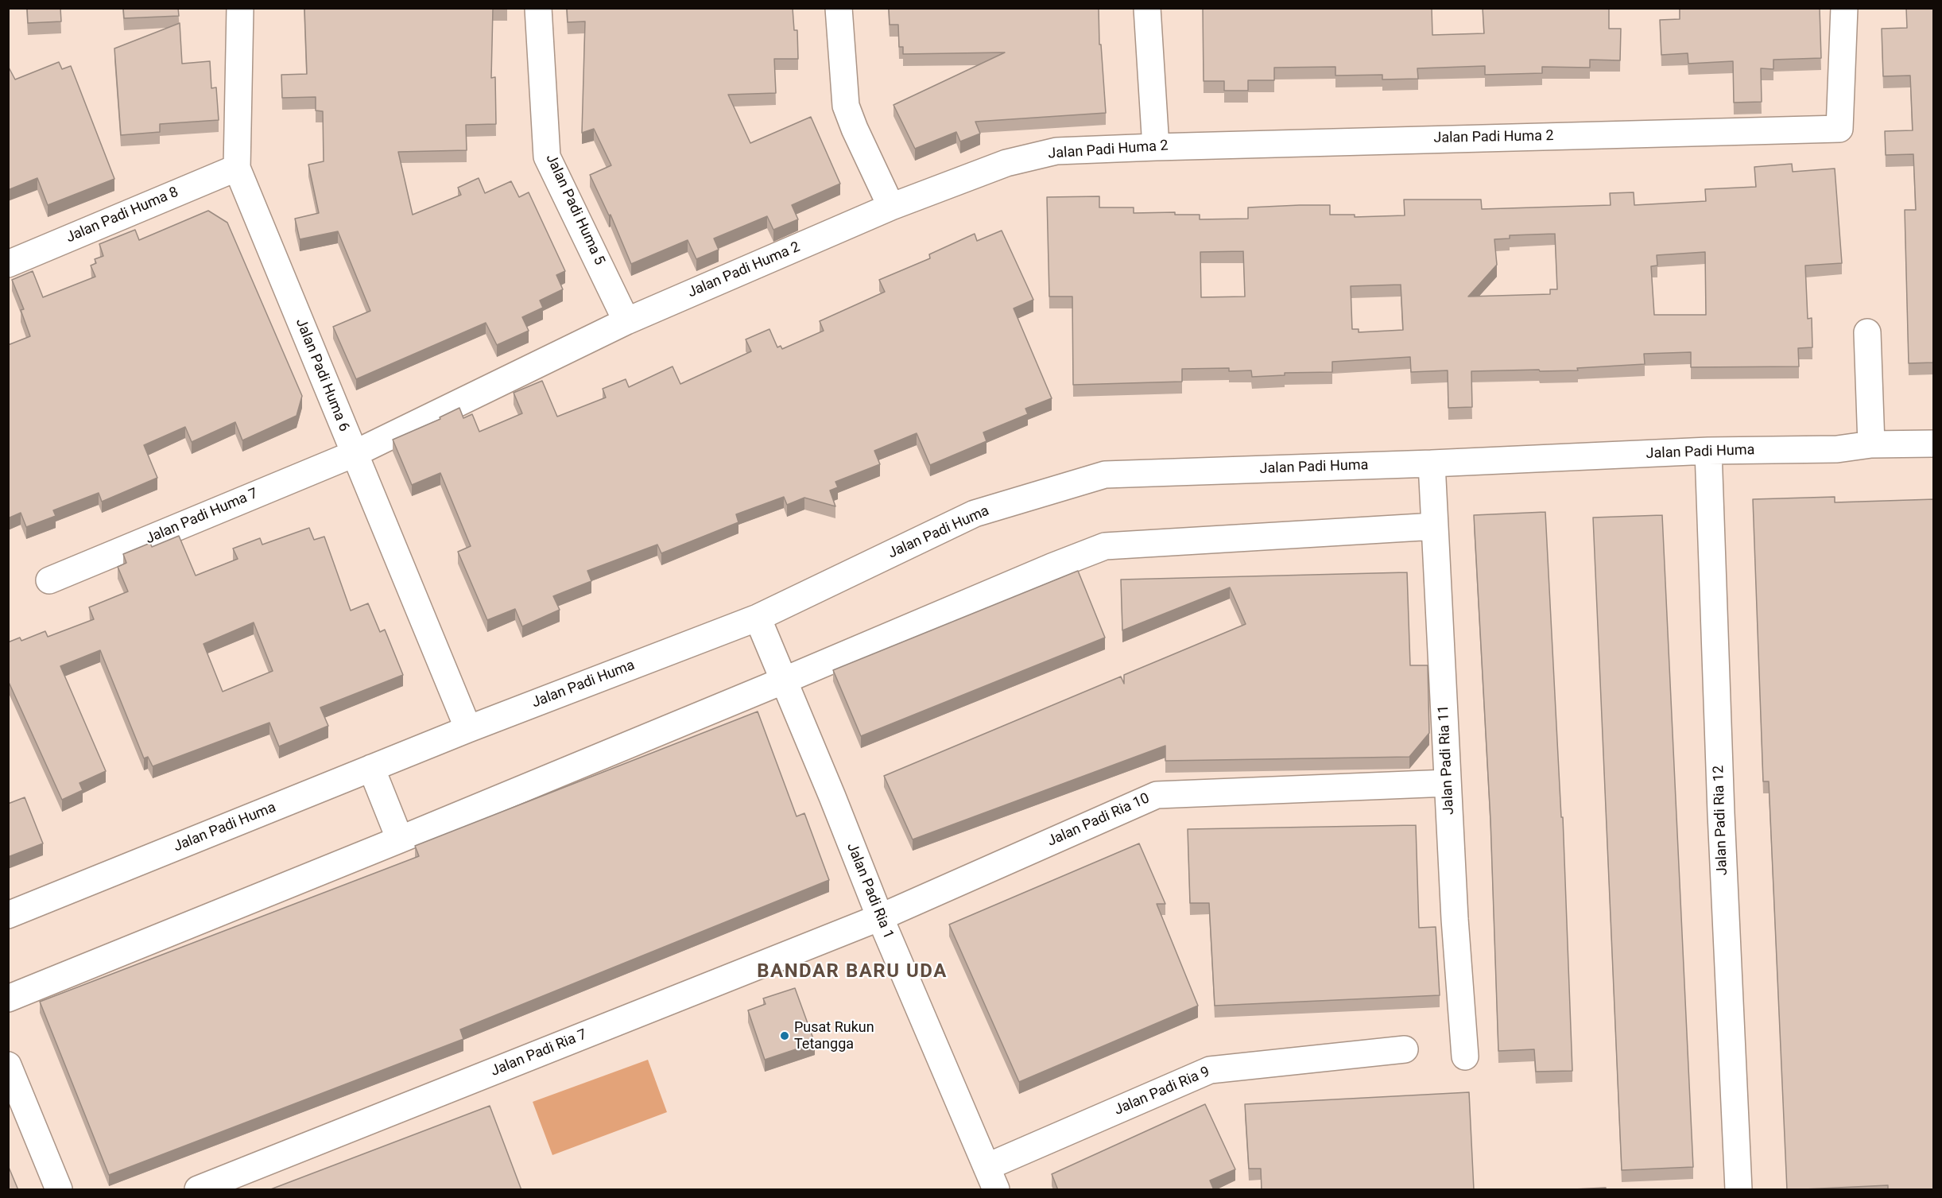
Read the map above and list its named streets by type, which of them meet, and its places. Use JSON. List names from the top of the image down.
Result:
{
  "streets": {
    "street": [
      "Jalan Padi Huma 2",
      "Jalan Padi Huma 5",
      "Jalan Padi Huma 8",
      "Jalan Padi Huma 6",
      "Jalan Padi Huma",
      "Jalan Padi Huma 7",
      "Jalan Padi Ria 11",
      "Jalan Padi Ria 10",
      "Jalan Padi Ria 12",
      "Jalan Padi Ria 1",
      "Jalan Padi Ria 7",
      "Jalan Padi Ria 9"
    ]
  },
  "crossings": [
    ["Jalan Padi Huma 2", "Jalan Padi Huma 5"],
    ["Jalan Padi Huma 2", "Jalan Padi Huma 6"],
    ["Jalan Padi Huma 2", "Jalan Padi Huma 7"],
    ["Jalan Padi Huma 8", "Jalan Padi Huma 6"],
    ["Jalan Padi Huma 6", "Jalan Padi Huma"],
    ["Jalan Padi Huma 6", "Jalan Padi Huma 7"],
    ["Jalan Padi Huma", "Jalan Padi Ria 11"],
    ["Jalan Padi Huma", "Jalan Padi Ria 12"],
    ["Jalan Padi Huma", "Jalan Padi Ria 1"],
    ["Jalan Padi Ria 11", "Jalan Padi Ria 10"],
    ["Jalan Padi Ria 10", "Jalan Padi Ria 1"],
    ["Jalan Padi Ria 10", "Jalan Padi Ria 7"],
    ["Jalan Padi Ria 1", "Jalan Padi Ria 7"],
    ["Jalan Padi Ria 1", "Jalan Padi Ria 9"]
  ],
  "districts": ["BANDAR BARU UDA"],
  "places": ["Pusat Rukun Tetangga"]
}
